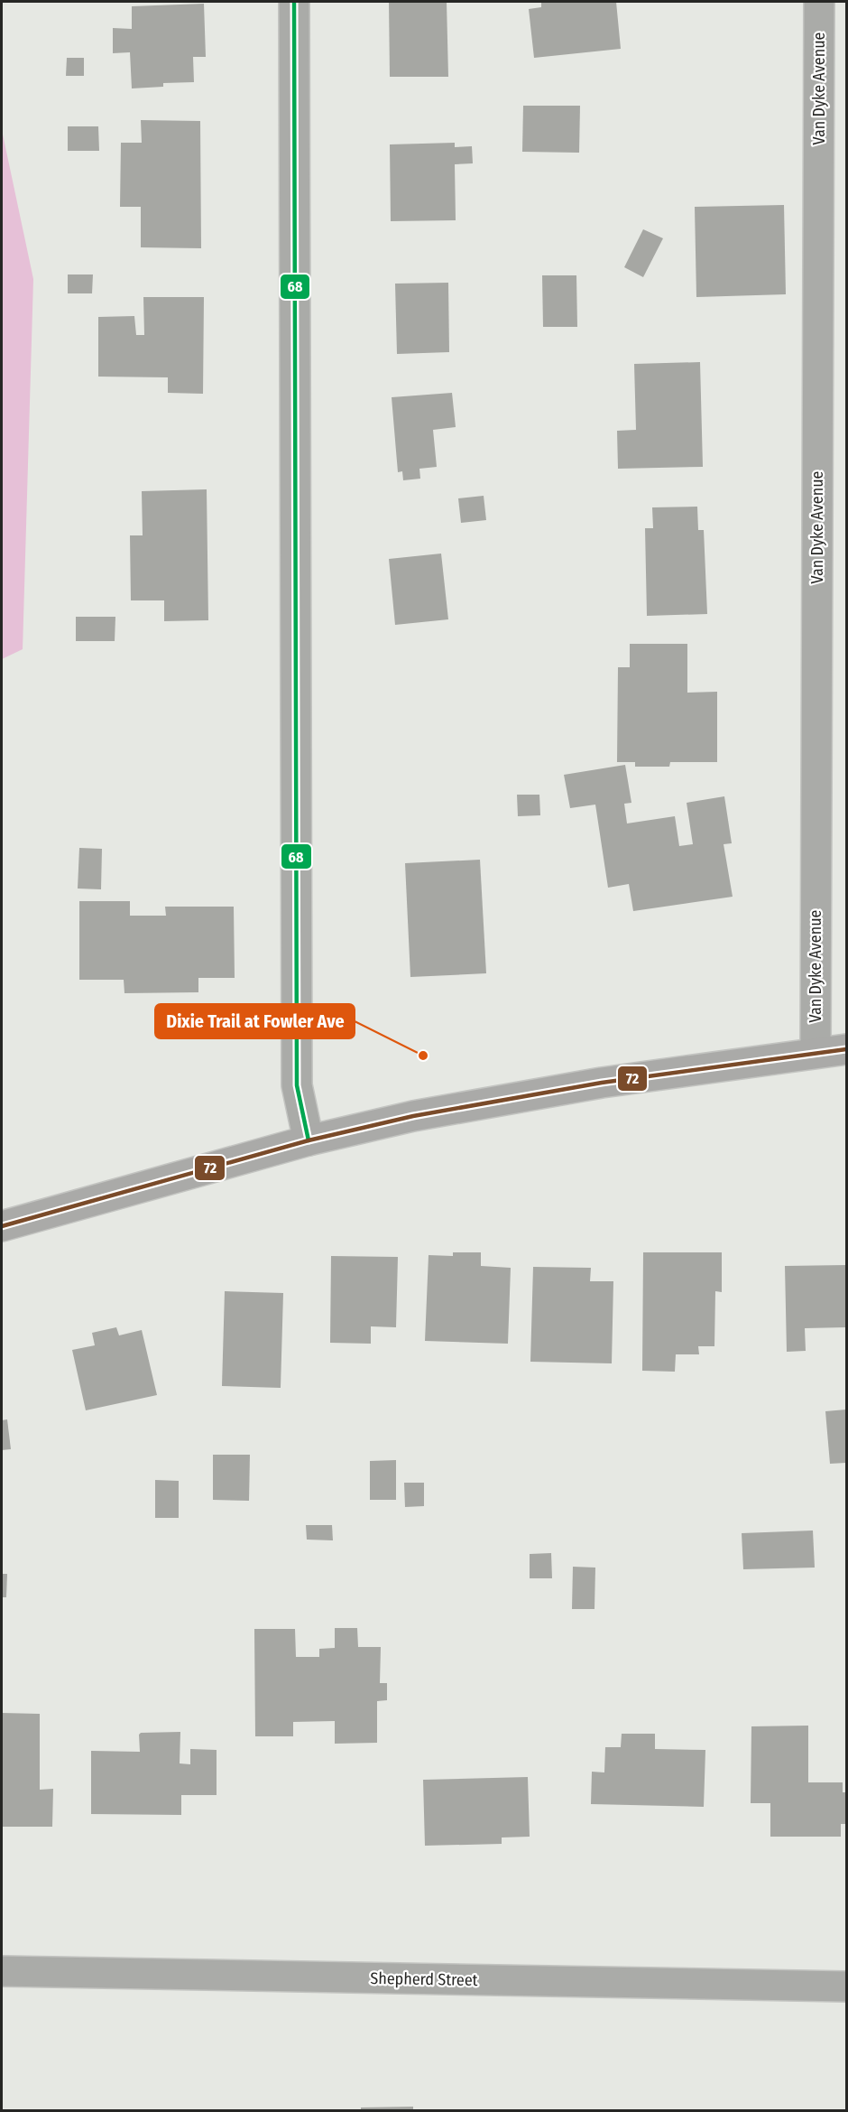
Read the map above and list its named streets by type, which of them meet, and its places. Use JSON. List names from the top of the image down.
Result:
{
  "streets": {
    "street": ["Van Dyke Avenue", "Shepherd Street"]
  },
  "places": ["Dixie Trail at Fowler Ave"],
  "lines": ["transit line 68", "transit line 72"]
}
